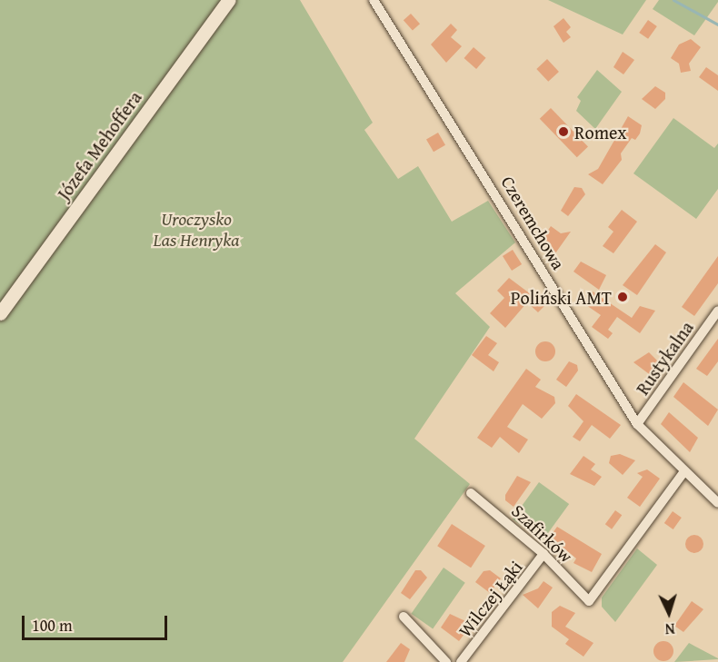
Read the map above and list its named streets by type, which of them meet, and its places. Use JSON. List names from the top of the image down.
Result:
{
  "streets": {
    "street": [
      "Józefa Mehoffera",
      "Czeremchowa",
      "Rustykalna",
      "Szafirków",
      "Wilczej Łąki"
    ]
  },
  "crossings": [
    ["Czeremchowa", "Rustykalna"],
    ["Czeremchowa", "Szafirków"],
    ["Szafirków", "Wilczej Łąki"]
  ],
  "parks": ["Uroczysko Las Henryka"],
  "places": ["Romex", "Poliński AMT"],
  "scale_bar": "100 m",
  "north": "bottom"
}
